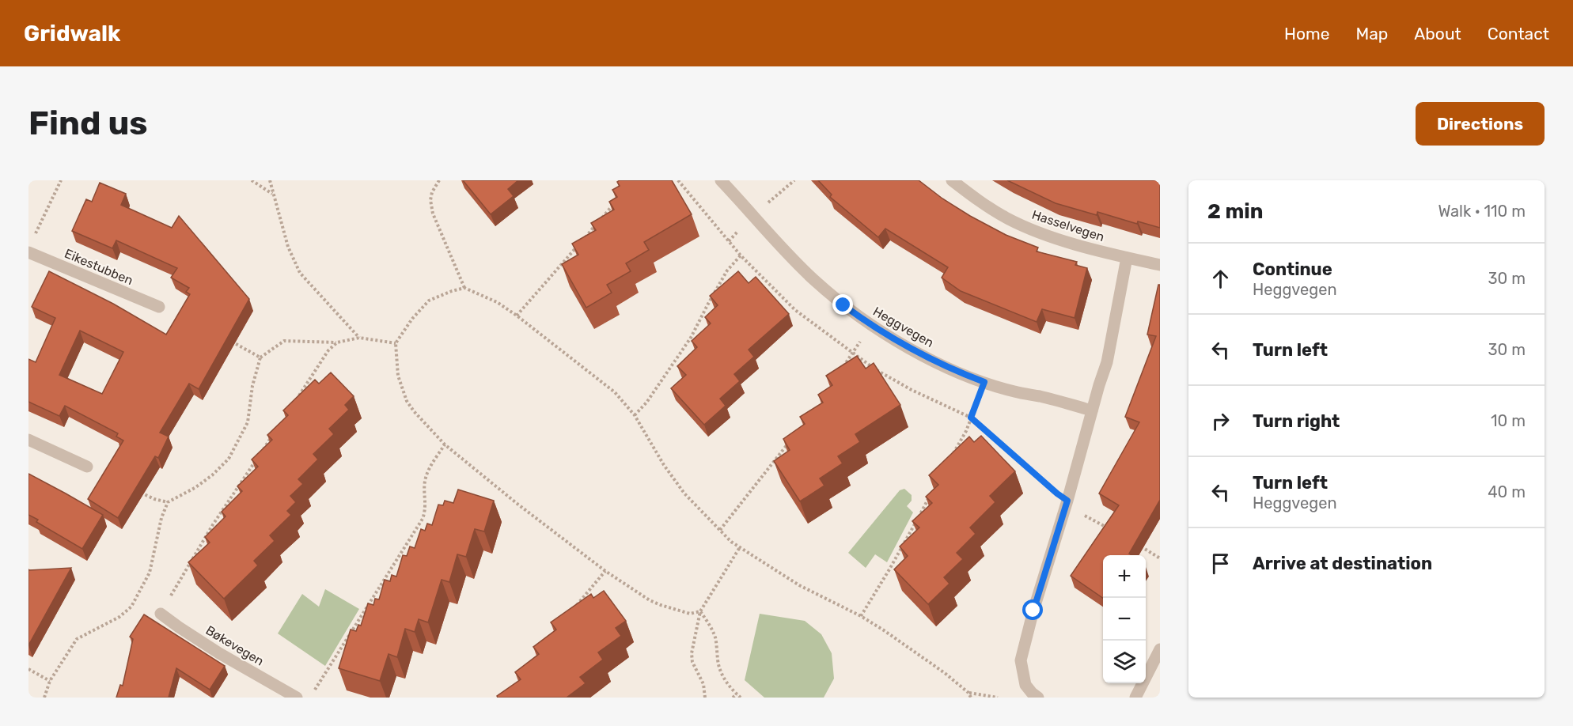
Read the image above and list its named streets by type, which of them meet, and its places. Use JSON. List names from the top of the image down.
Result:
{
  "streets": {
    "street": [
      "Hasselvegen",
      "Eikestubben",
      "Heggvegen",
      "Bøkevegen"
    ]
  },
  "page": {
    "header": "Gridwalk",
    "nav": [
      "Home",
      "Map",
      "About",
      "Contact"
    ],
    "buttons": "Directions",
    "title": "Find us",
    "heading": ["2 min", "Walk · 110 m"],
    "list": [
      ["Continue", "Heggvegen", "30 m"],
      ["Turn left", "30 m"],
      ["Turn right", "10 m"],
      ["Turn left", "Heggvegen", "40 m"],
      "Arrive at destination"
    ],
    "map_buttons": ["+", "−"]
  }
}
